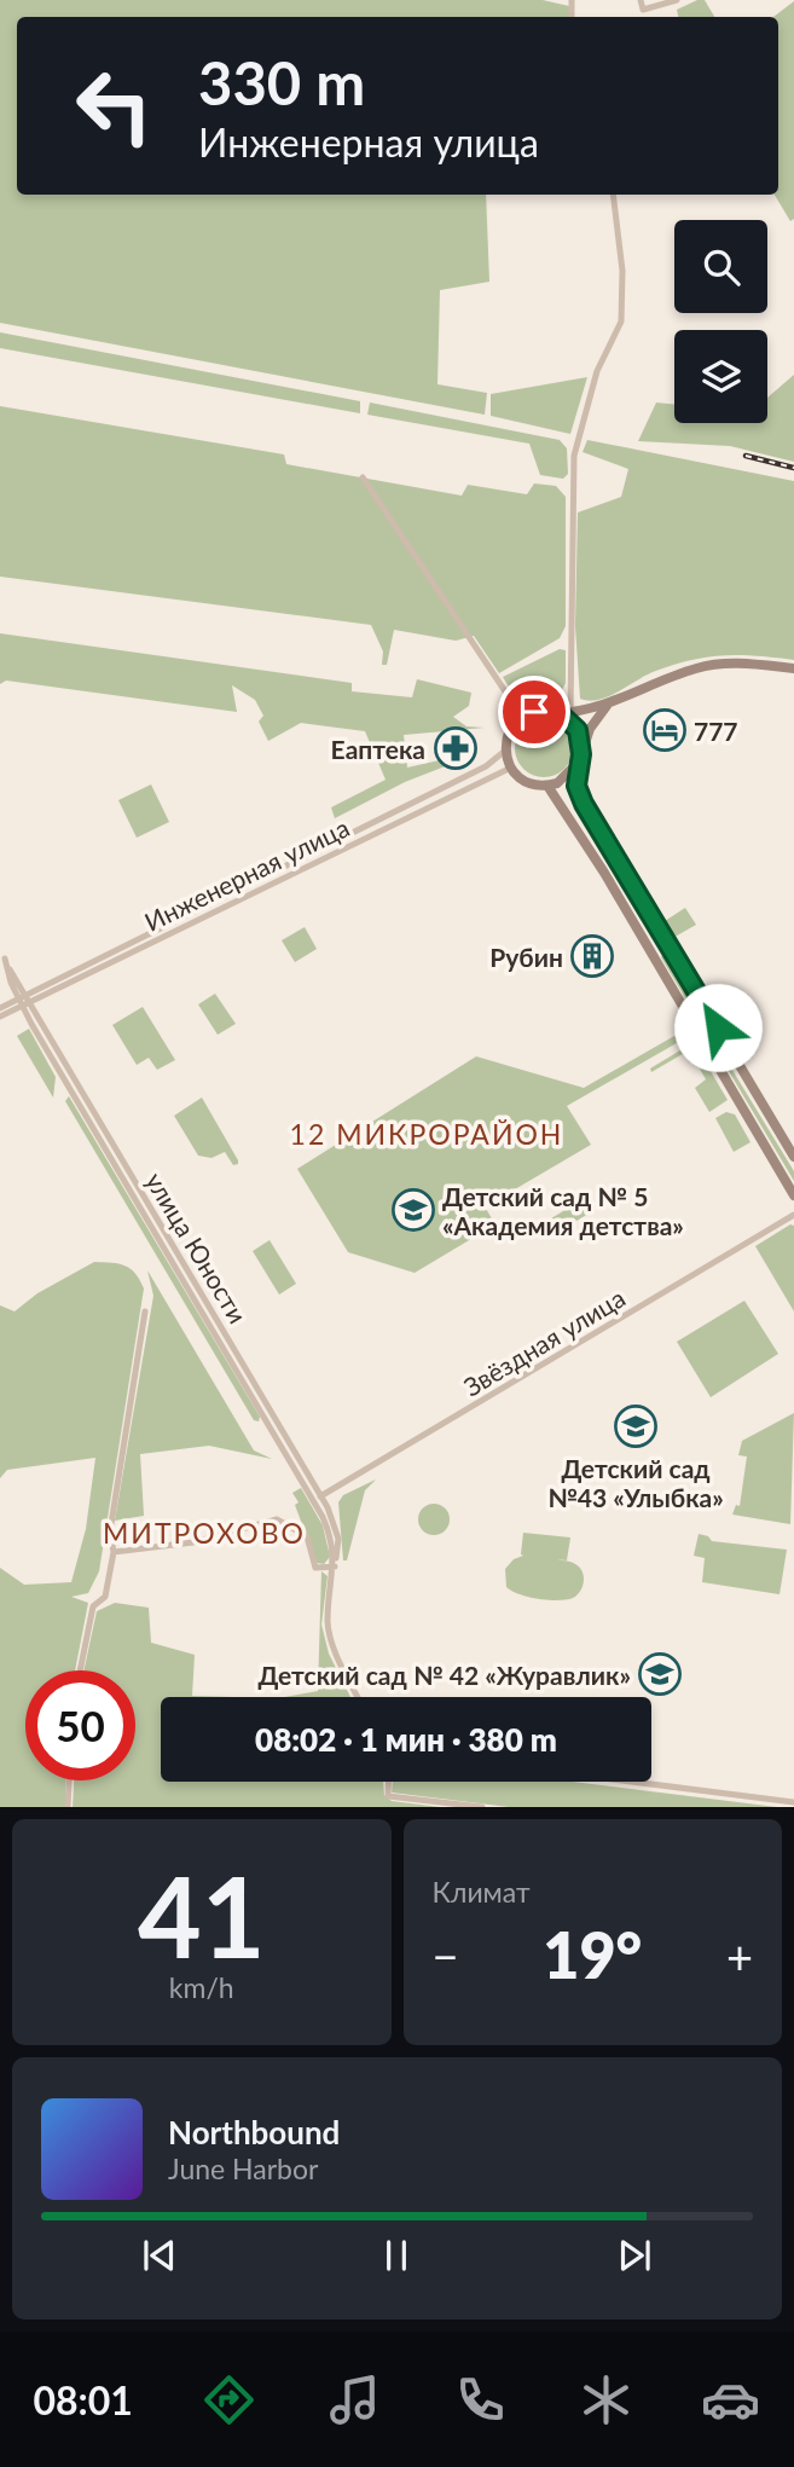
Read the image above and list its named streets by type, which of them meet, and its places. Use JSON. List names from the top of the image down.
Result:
{
  "streets": {
    "main road": ["Инженерная улица"],
    "street": ["улица Юности", "Звёздная улица"]
  },
  "crossings": [
    ["Инженерная улица", "улица Юности"],
    ["улица Юности", "Звёздная улица"]
  ],
  "districts": ["12 МИКРОРАЙОН", "МИТРОХОВО"],
  "places": {
    "hotel": ["777"],
    "pharmacy": ["Еаптека"],
    "building": ["Рубин"],
    "school or university": ["Детский сад № 5 «Академия детства»", "Детский сад №43 «Улыбка»", "Детский сад № 42 «Журавлик»"]
  },
  "page": {
    "turn": ["330 m", "Инженерная улица"],
    "limit": "50",
    "trip": "08:02 · 1 мин · 380 m",
    "tile": [
      ["41", "km/h"],
      "Климат"
    ],
    "heat": ["−", "19°", "+"],
    "song": ["Northbound", "June Harbor"],
    "tabs": "08:01"
  }
}
